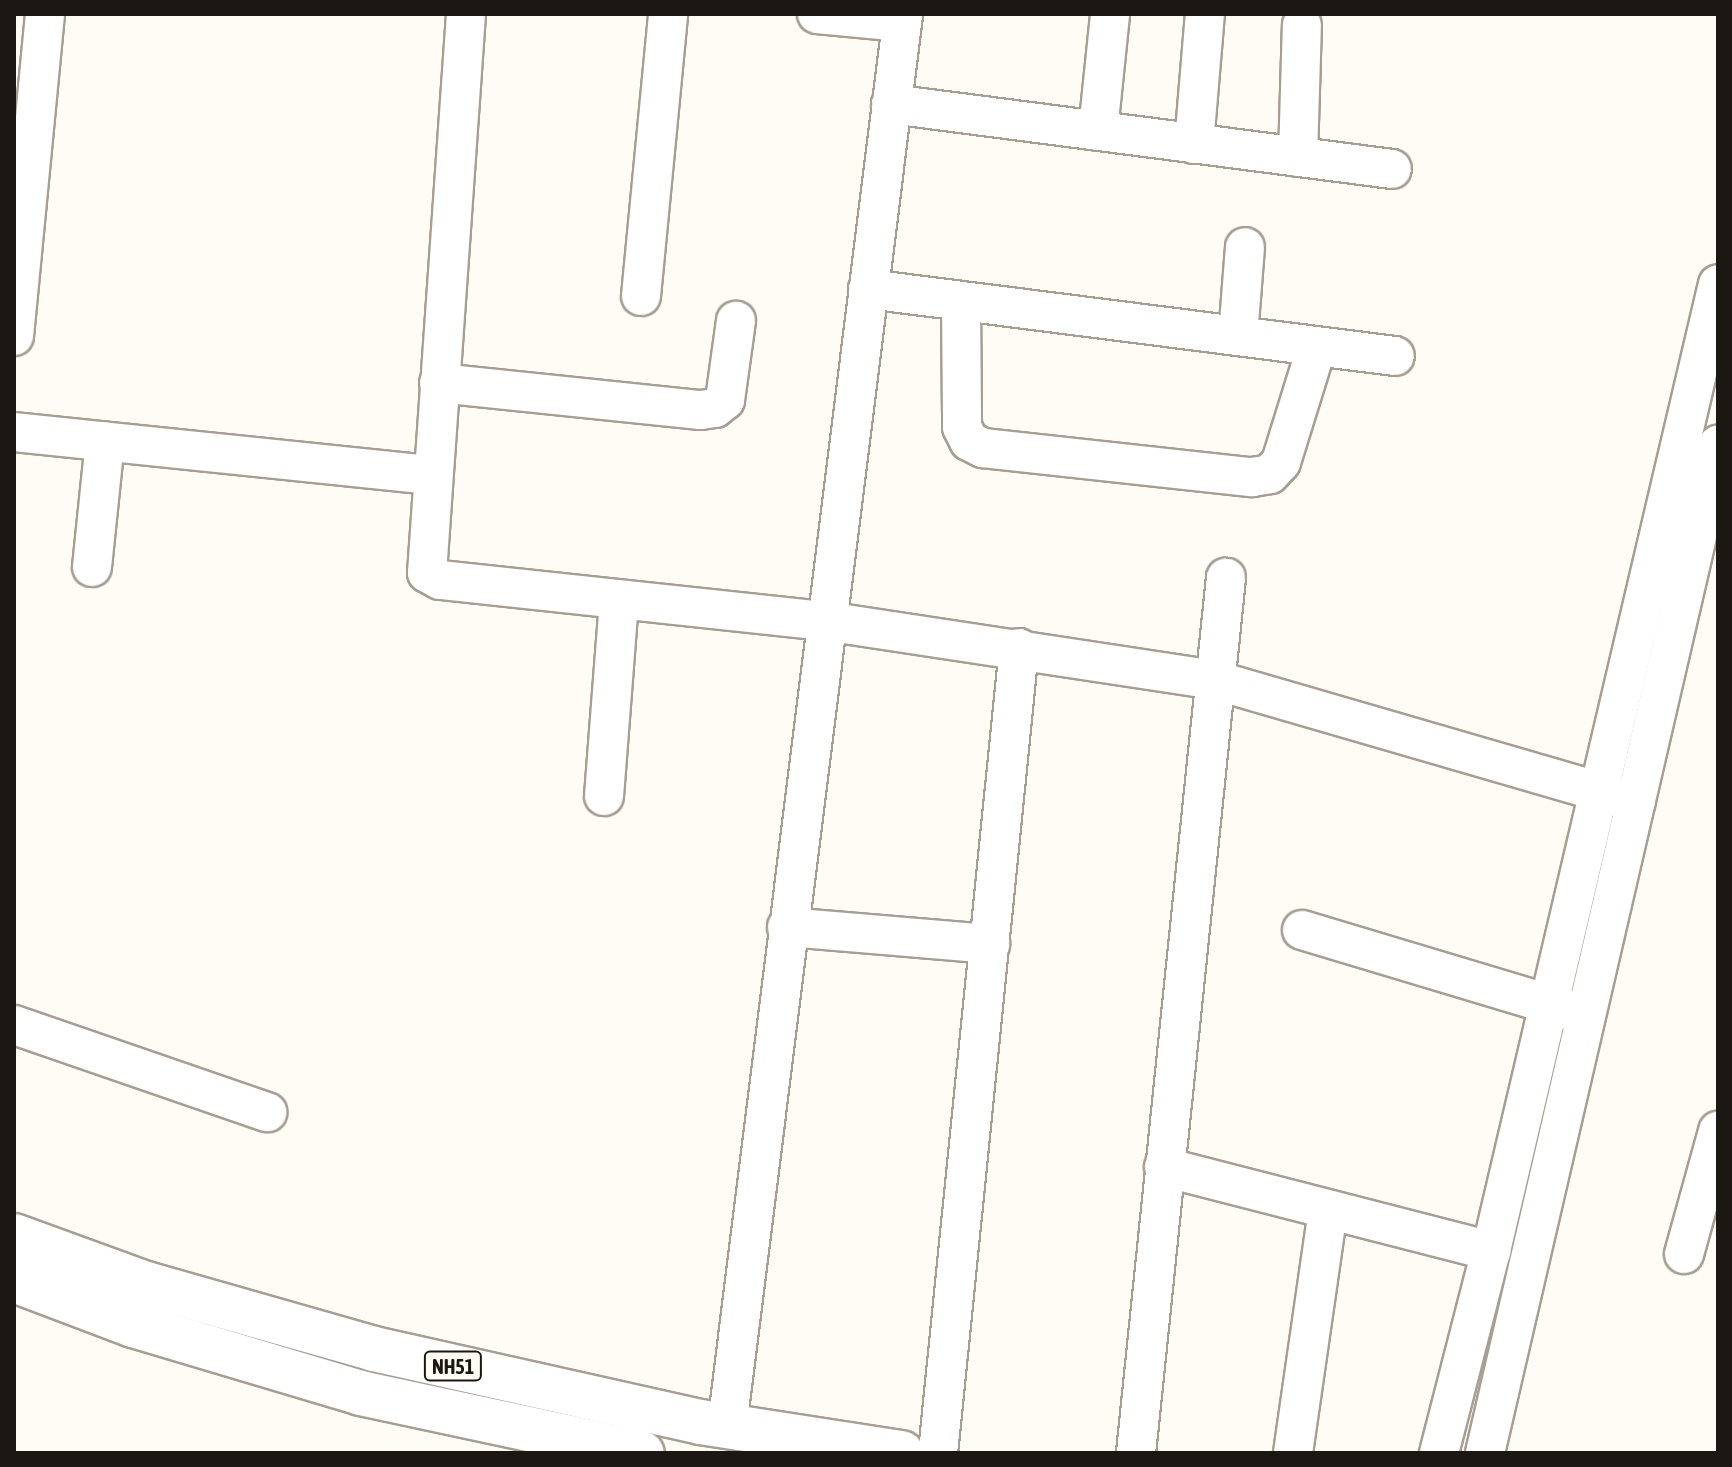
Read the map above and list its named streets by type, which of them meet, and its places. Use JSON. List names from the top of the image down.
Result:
{
  "streets": {
    "highway": ["NH51"]
  }
}
